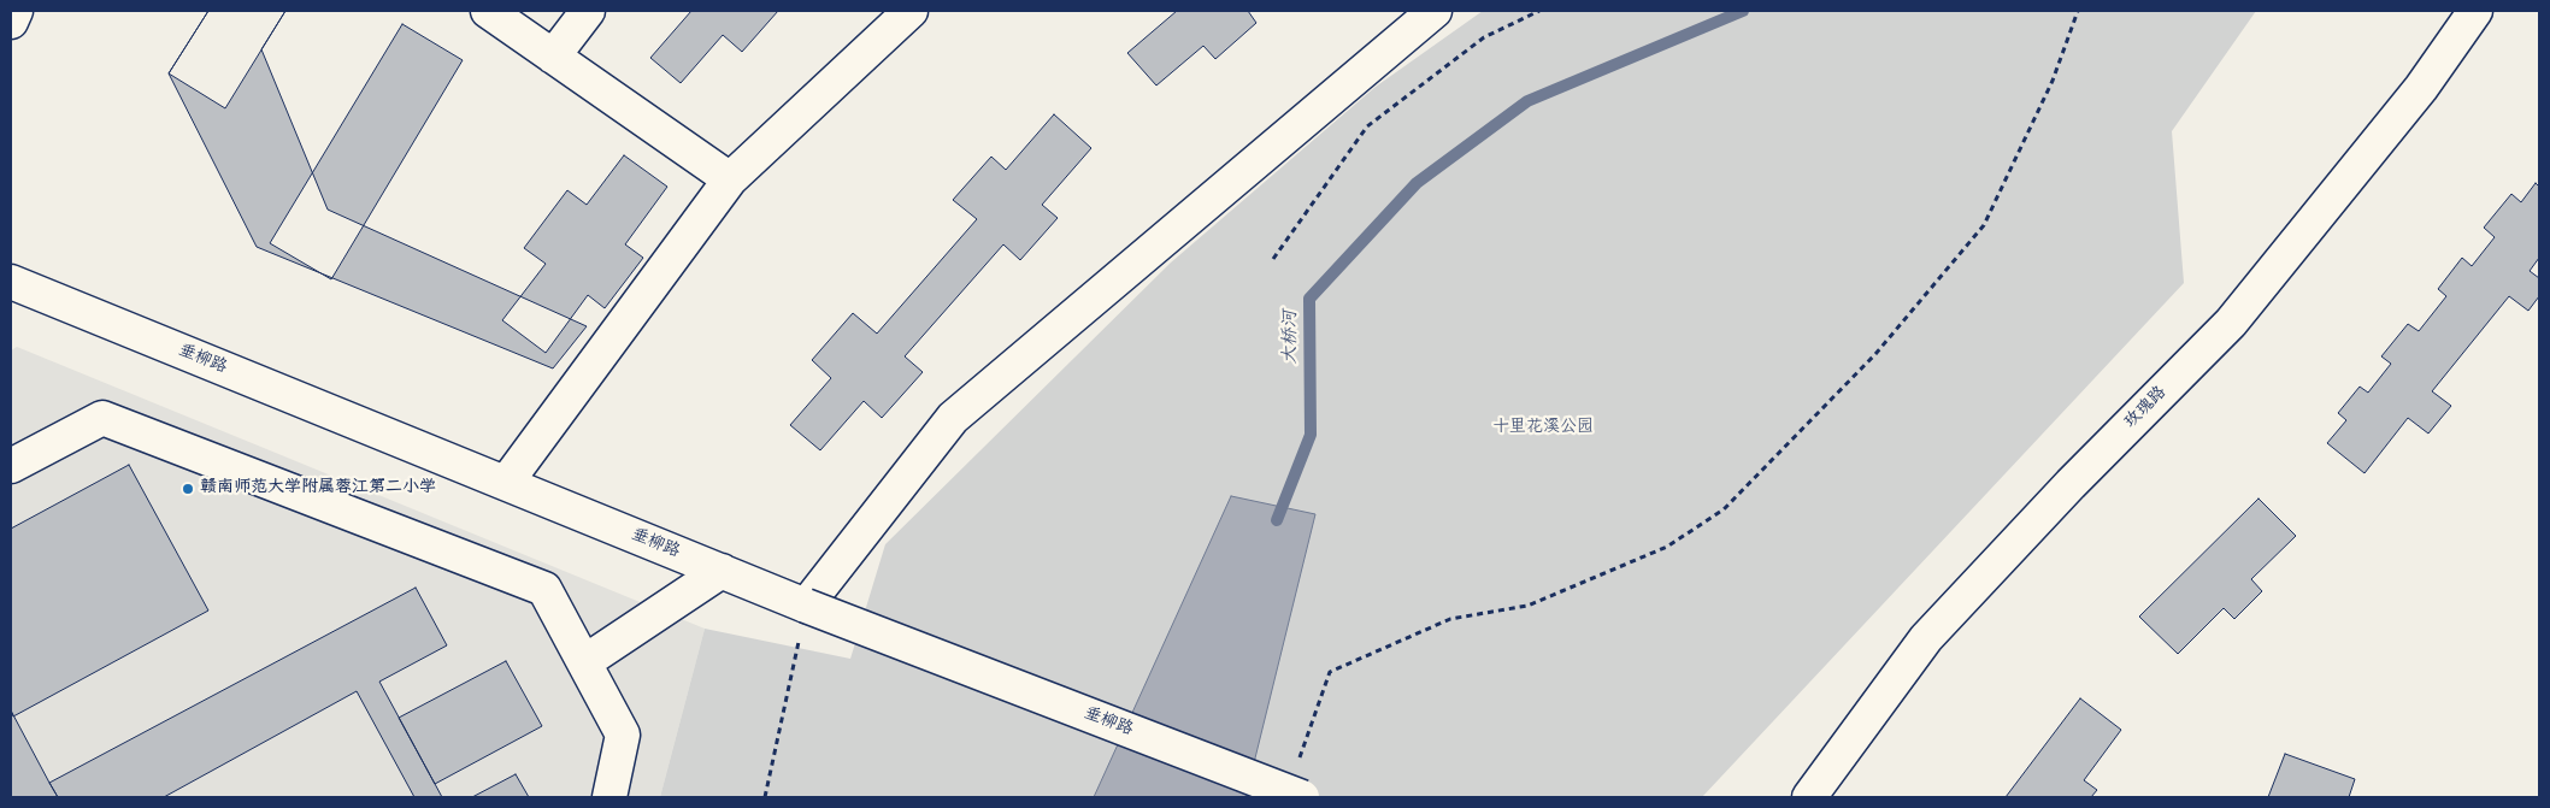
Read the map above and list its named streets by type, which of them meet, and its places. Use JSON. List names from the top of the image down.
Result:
{
  "streets": {
    "street": ["垂柳路", "玫瑰路"]
  },
  "water": ["大桥河"],
  "parks": ["十里花溪公园"],
  "places": ["赣南师范大学附属蓉江第二小学"]
}
